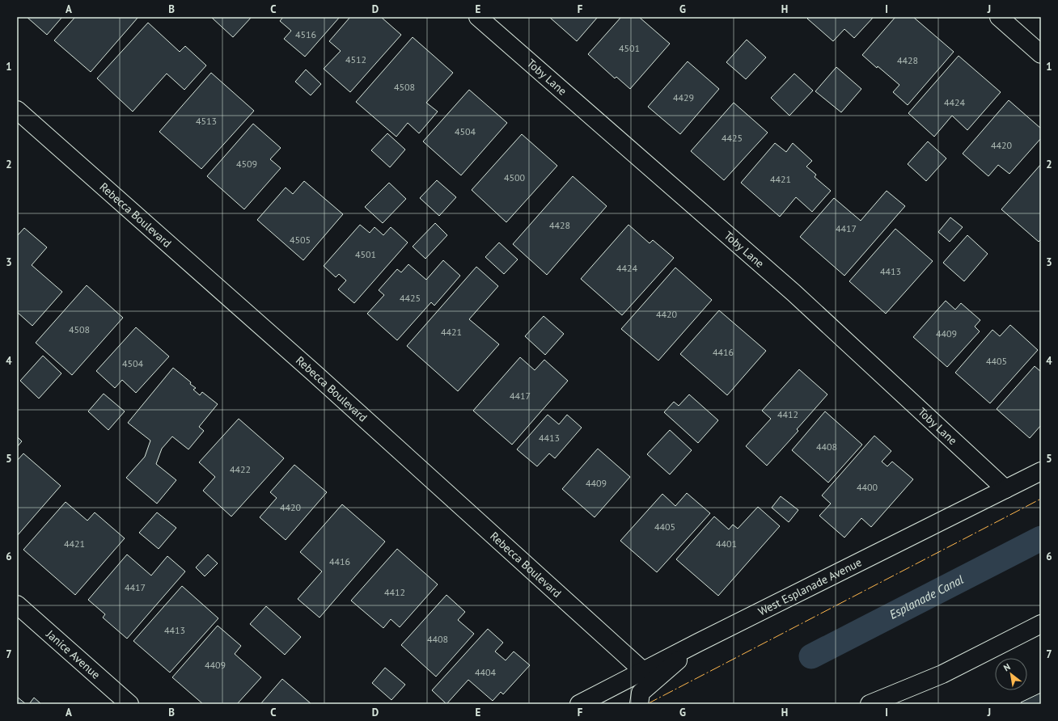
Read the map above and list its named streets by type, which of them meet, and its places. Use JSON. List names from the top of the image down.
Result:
{
  "streets": {
    "street": [
      "Toby Lane",
      "Rebecca Boulevard",
      "West Esplanade Avenue",
      "Janice Avenue"
    ]
  },
  "crossings": [
    ["Toby Lane", "West Esplanade Avenue"],
    ["Rebecca Boulevard", "West Esplanade Avenue"]
  ],
  "water": ["Esplanade Canal"],
  "house_numbers": [
    "4516",
    "4501",
    "4512",
    "4428",
    "4508",
    "4429",
    "4424",
    "4513",
    "4504",
    "4425",
    "4420",
    "4509",
    "4500",
    "4421",
    "4428",
    "4417",
    "4505",
    "4501",
    "4424",
    "4413",
    "4425",
    "4420",
    "4508",
    "4421",
    "4409",
    "4416",
    "4405",
    "4504",
    "4417",
    "4412",
    "4413",
    "4408",
    "4422",
    "4409",
    "4400",
    "4420",
    "4405",
    "4421",
    "4401",
    "4416",
    "4417",
    "4412",
    "4413",
    "4408",
    "4409",
    "4404"
  ],
  "north": "top left",
  "grid": {
    "columns": [
      "A",
      "B",
      "C",
      "D",
      "E",
      "F",
      "G",
      "H",
      "I",
      "J"
    ],
    "rows": [
      "1",
      "2",
      "3",
      "4",
      "5",
      "6",
      "7"
    ]
  }
}
